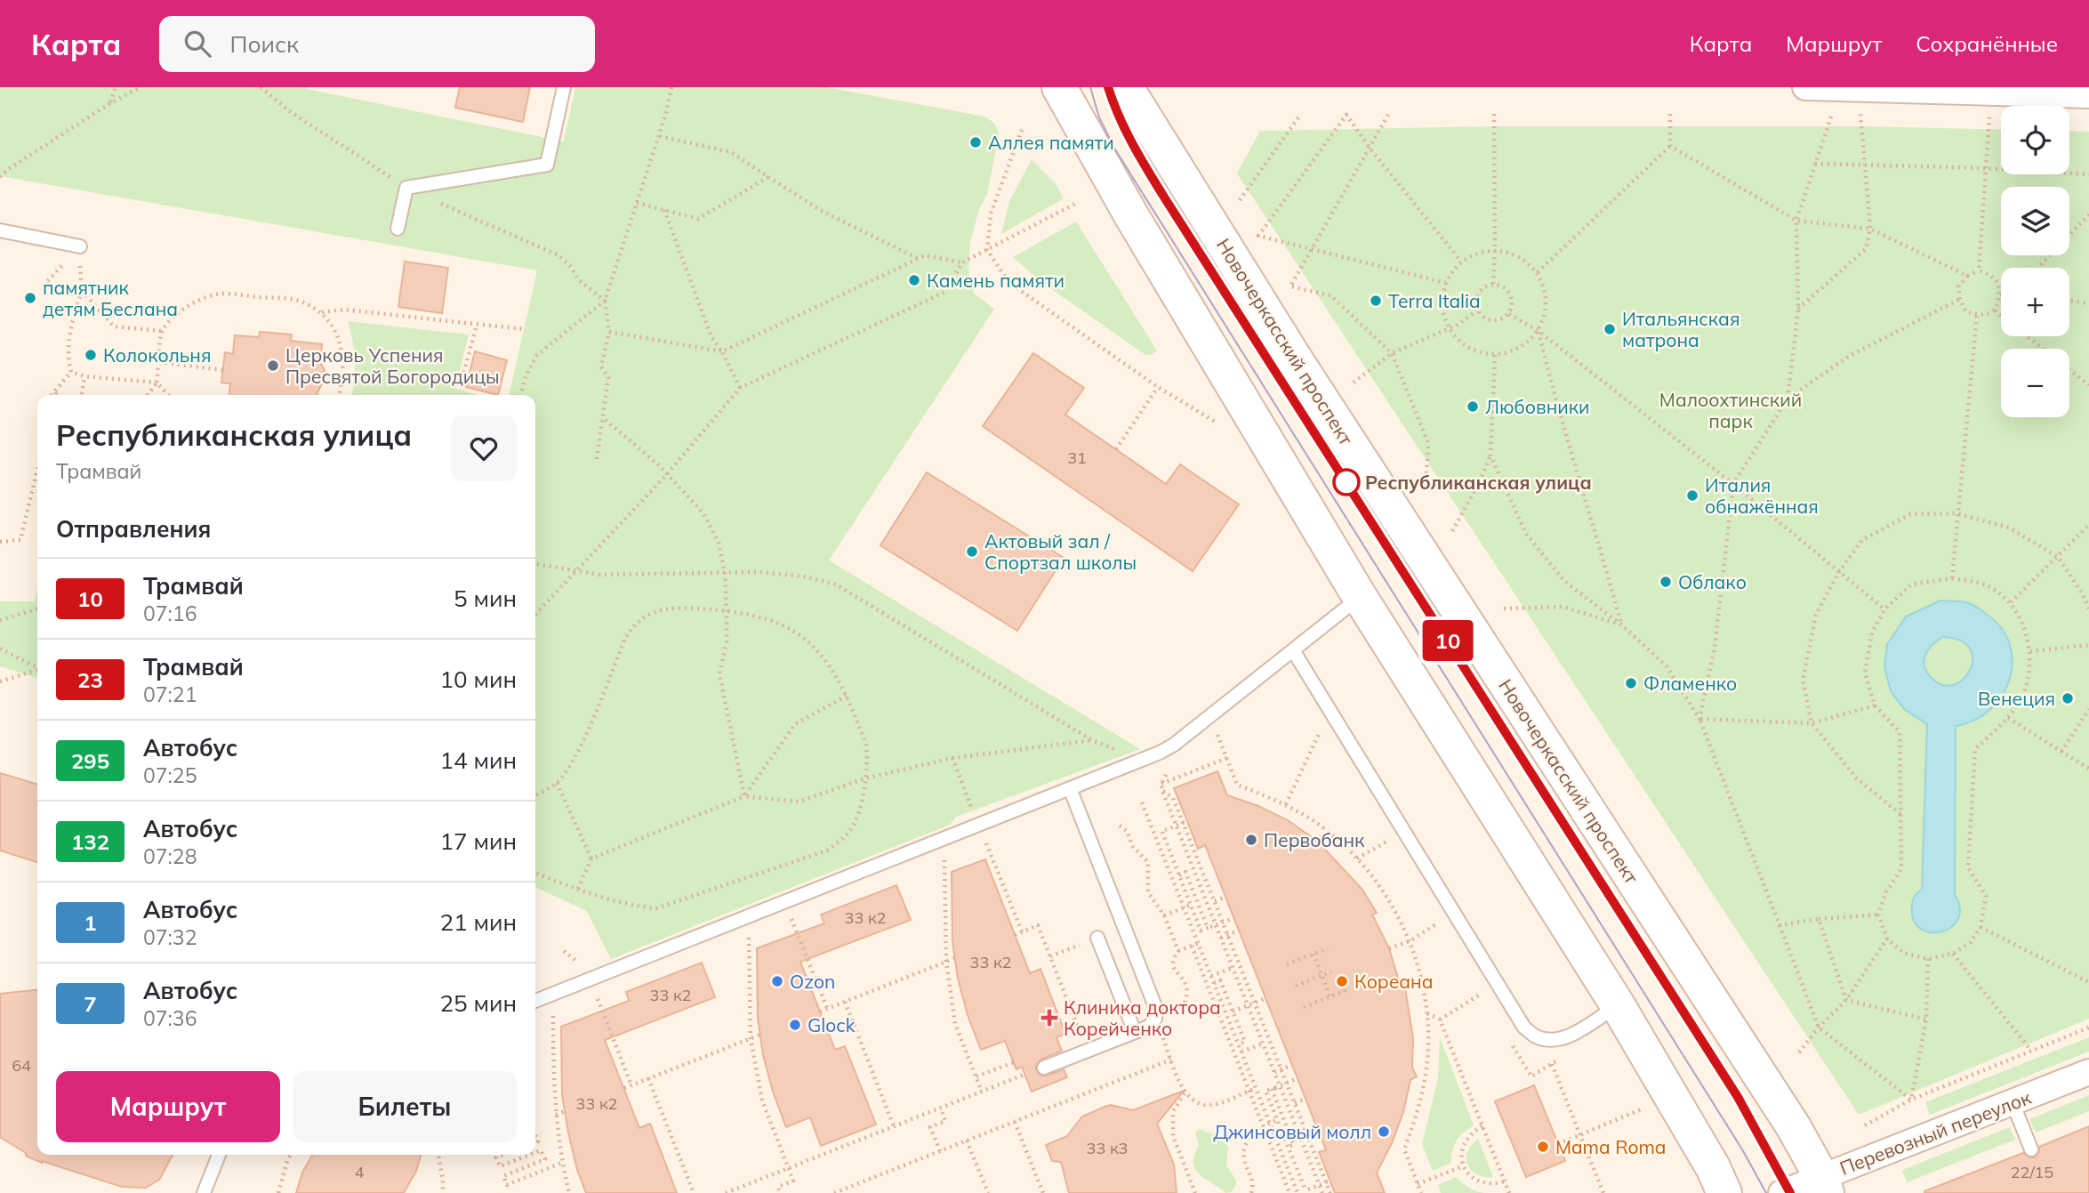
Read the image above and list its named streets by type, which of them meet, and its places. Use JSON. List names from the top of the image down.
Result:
{
  "streets": {
    "main road": ["Новочеркасский проспект"],
    "street": ["Перевозный переулок"]
  },
  "crossings": [
    ["Новочеркасский проспект", "Перевозный переулок"]
  ],
  "parks": ["Малоохтинский парк"],
  "places": {
    "other": [
      "Аллея памяти",
      "Камень памяти",
      "памятник детям Беслана",
      "Terra Italia",
      "Итальянская матрона",
      "Колокольня",
      "Церковь Успения Пресвятой Богородицы",
      "Любовники",
      "Республиканская улица",
      "Италия обнажённая",
      "Актовый зал / Спортзал школы",
      "Облако",
      "Фламенко",
      "Венеция",
      "Первобанк",
      "Ozon",
      "Кореана",
      "Glock",
      "Джинсовый молл",
      "Mama Roma"
    ],
    "health": ["Клиника доктора Корейченко"]
  },
  "lines": ["tram line 10"],
  "house_numbers": [
    "31",
    "33 к2",
    "33 к2",
    "33 к2",
    "64",
    "33 к2",
    "33 к3",
    "4",
    "22/15"
  ],
  "page": {
    "header": "Карта",
    "search": "Поиск",
    "nav": ["Карта", "Маршрут", "Сохранённые"],
    "on_map": "10",
    "map_buttons": ["+", "−"],
    "heading": [
      ["Республиканская улица", "Трамвай"],
      "Отправления"
    ],
    "list": [
      {
        "mark": "10",
        "name": "Трамвай",
        "note": "07:16",
        "value": "5 мин"
      },
      {
        "mark": "23",
        "name": "Трамвай",
        "note": "07:21",
        "value": "10 мин"
      },
      {
        "mark": "295",
        "name": "Автобус",
        "note": "07:25",
        "value": "14 мин"
      },
      {
        "mark": "132",
        "name": "Автобус",
        "note": "07:28",
        "value": "17 мин"
      },
      {
        "mark": "1",
        "name": "Автобус",
        "note": "07:32",
        "value": "21 мин"
      },
      {
        "mark": "7",
        "name": "Автобус",
        "note": "07:36",
        "value": "25 мин"
      }
    ],
    "buttons": ["Маршрут", "Билеты"]
  }
}
